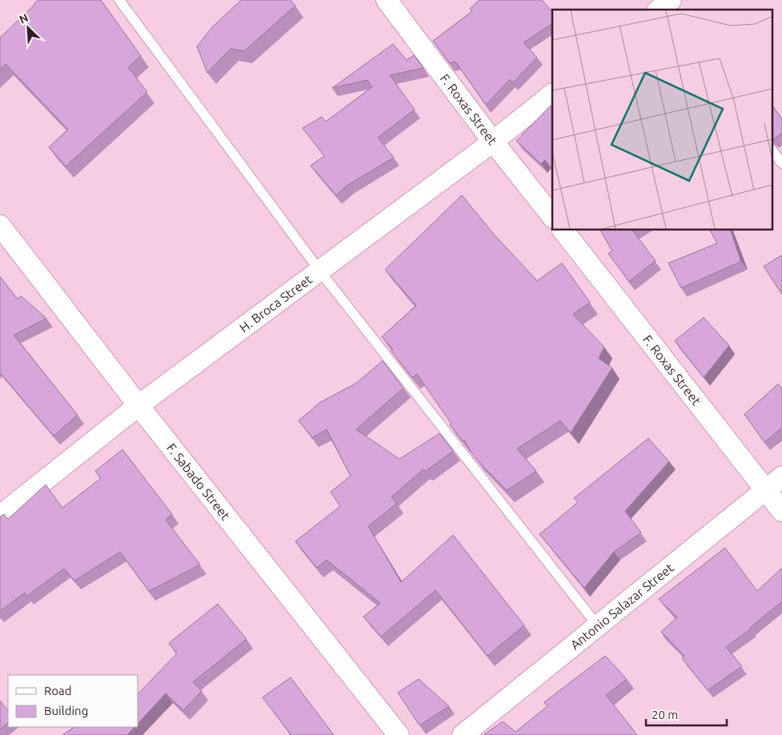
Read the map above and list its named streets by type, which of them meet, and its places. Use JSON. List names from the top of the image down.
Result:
{
  "streets": {
    "street": [
      "F. Roxas Street",
      "H. Broca Street",
      "F. Sabado Street",
      "Antonio Salazar Street"
    ]
  },
  "crossings": [
    ["F. Roxas Street", "H. Broca Street"],
    ["F. Roxas Street", "Antonio Salazar Street"],
    ["H. Broca Street", "F. Sabado Street"]
  ],
  "legend": ["Road", "Building"],
  "scale_bar": "20 m",
  "north": "top left"
}
